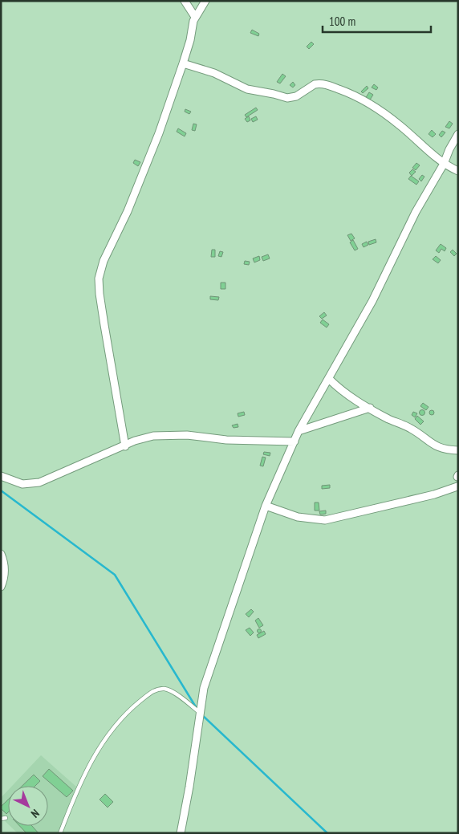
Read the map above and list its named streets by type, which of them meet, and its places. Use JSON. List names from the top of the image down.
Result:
{
  "scale_bar": "100 m",
  "north": "bottom right"
}
